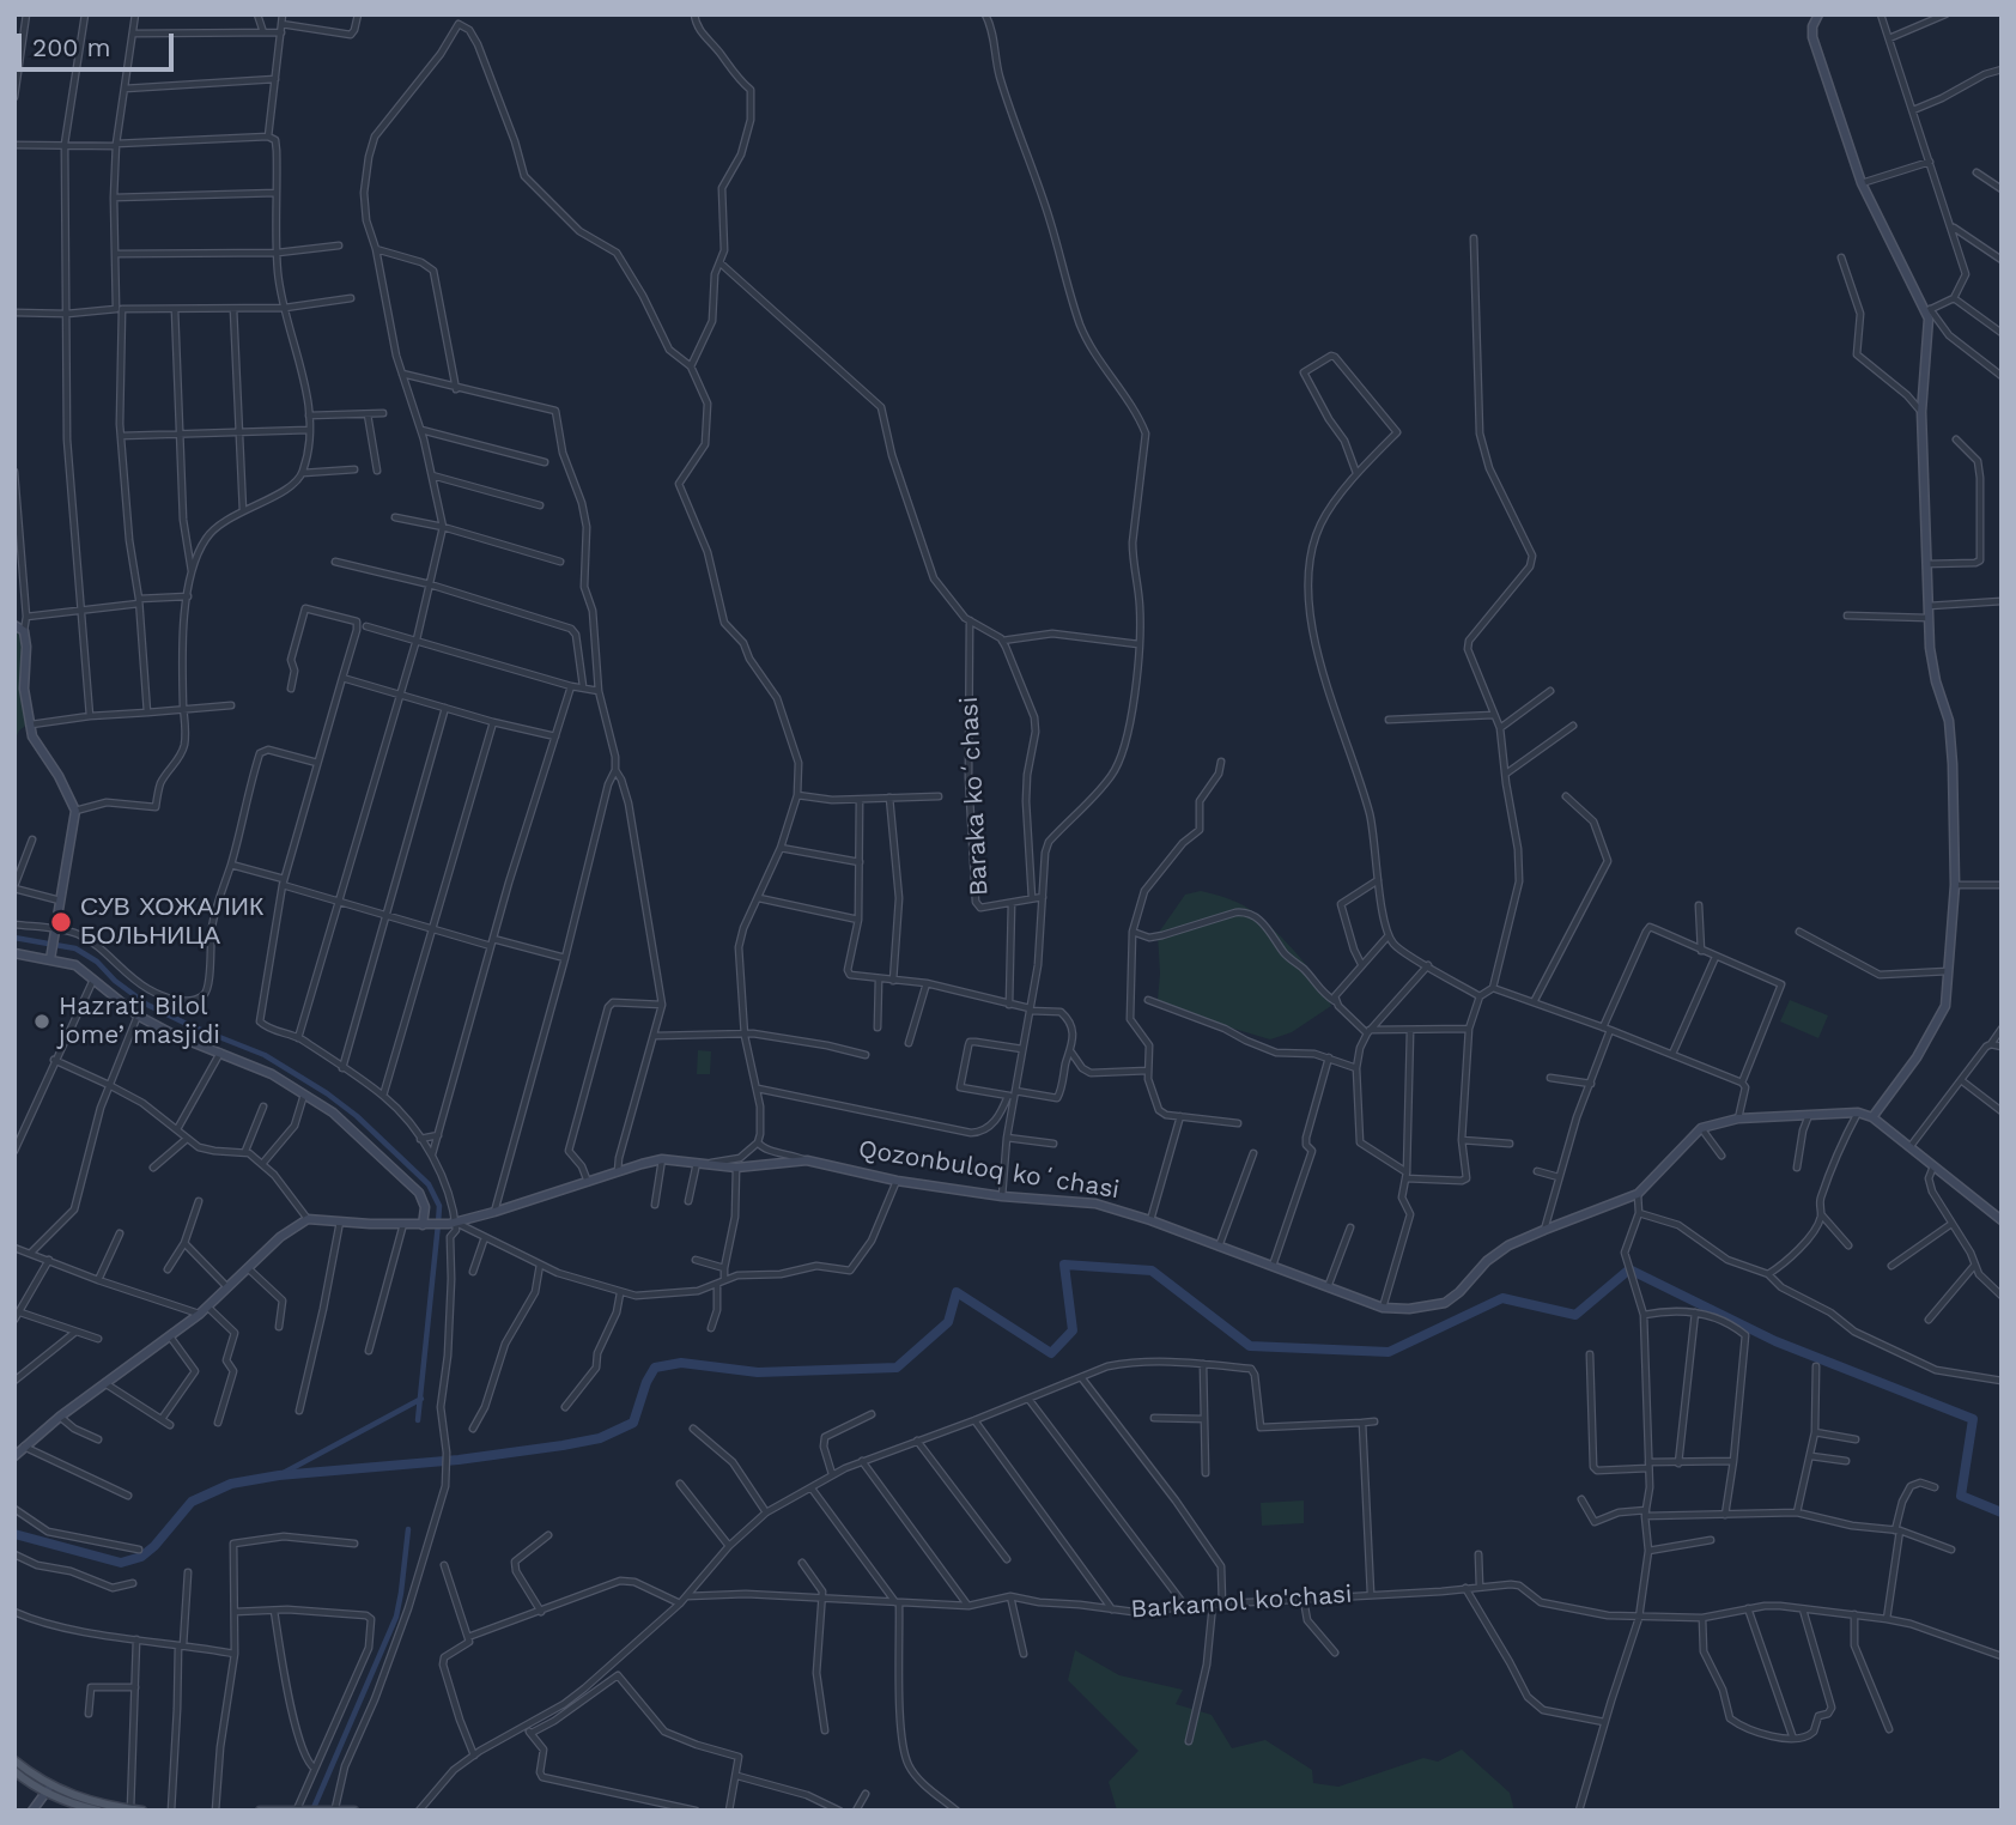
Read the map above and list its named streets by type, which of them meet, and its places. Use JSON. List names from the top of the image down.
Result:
{
  "streets": {
    "main road": ["Qozonbuloq koʻchasi"],
    "street": ["Baraka koʻchasi", "Barkamol ko'chasi"]
  },
  "places": ["СУВ ХОЖАЛИК БОЛЬНИЦА", "Hazrati Bilol jome’ masjidi"],
  "scale_bar": "200 m"
}
